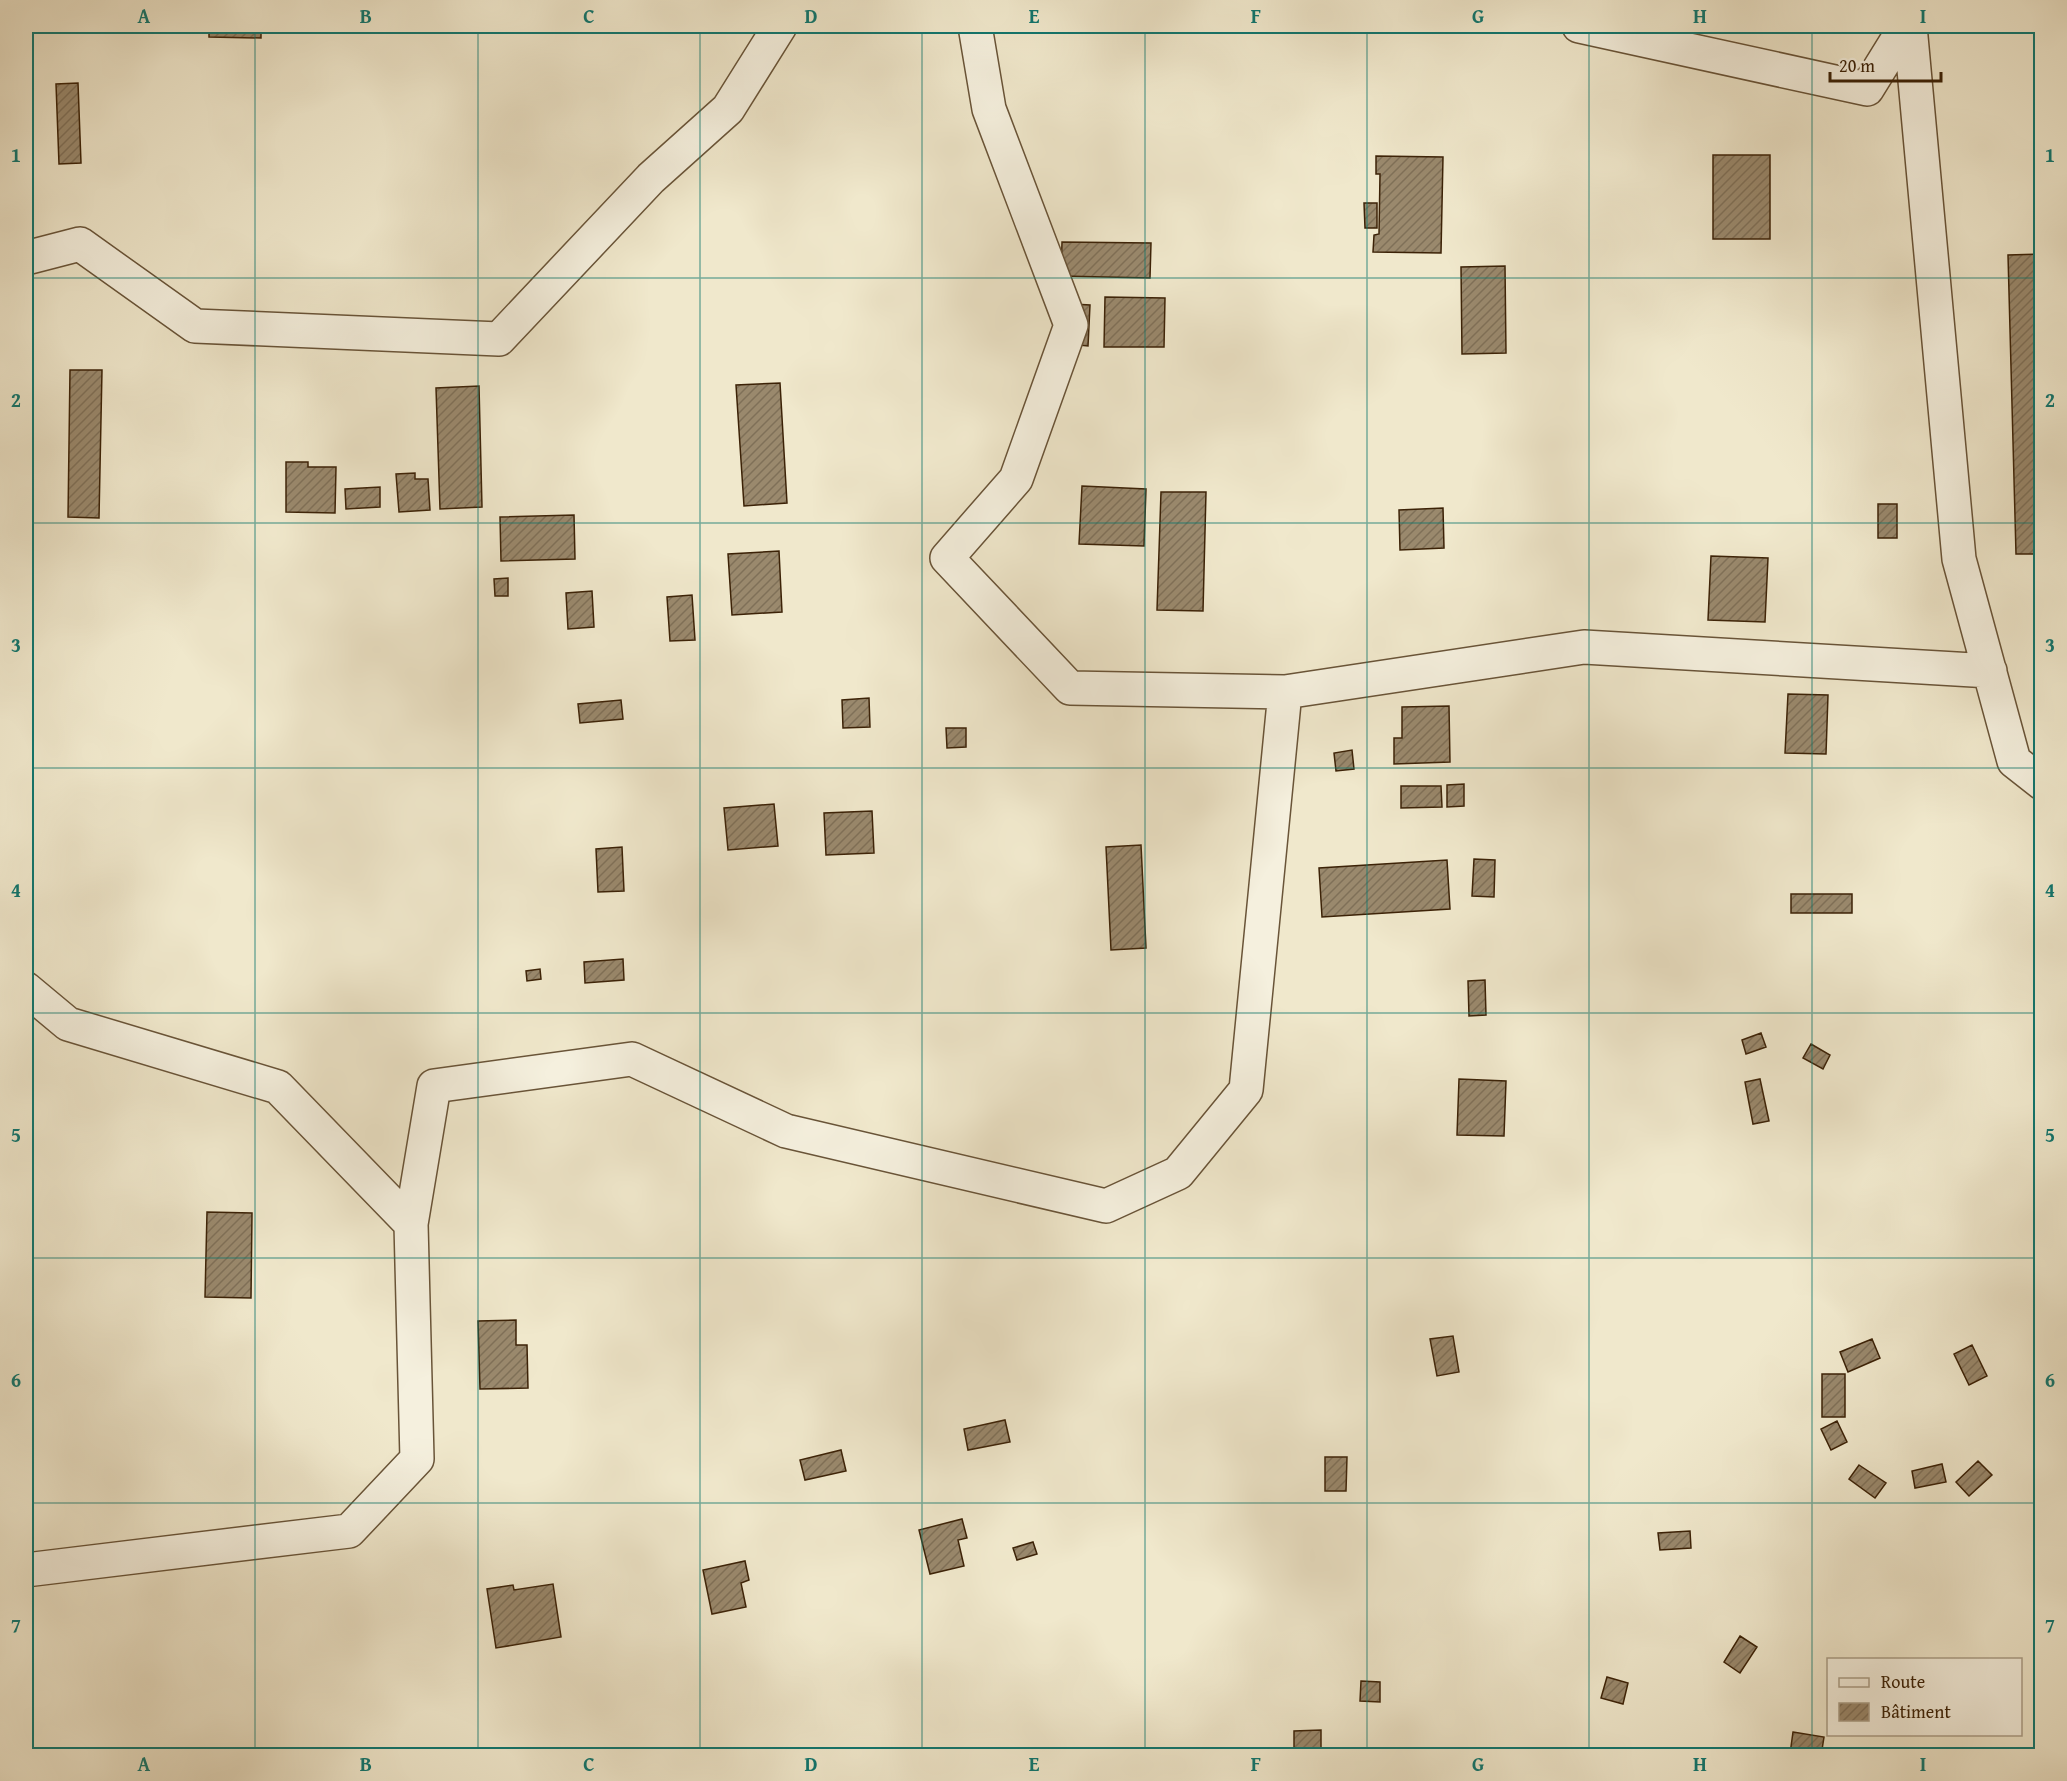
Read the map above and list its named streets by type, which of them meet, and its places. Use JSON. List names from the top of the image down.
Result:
{
  "legend": ["Route", "Bâtiment"],
  "scale_bar": "20 m",
  "grid": {
    "columns": [
      "A",
      "B",
      "C",
      "D",
      "E",
      "F",
      "G",
      "H",
      "I"
    ],
    "rows": [
      "1",
      "2",
      "3",
      "4",
      "5",
      "6",
      "7"
    ]
  }
}
